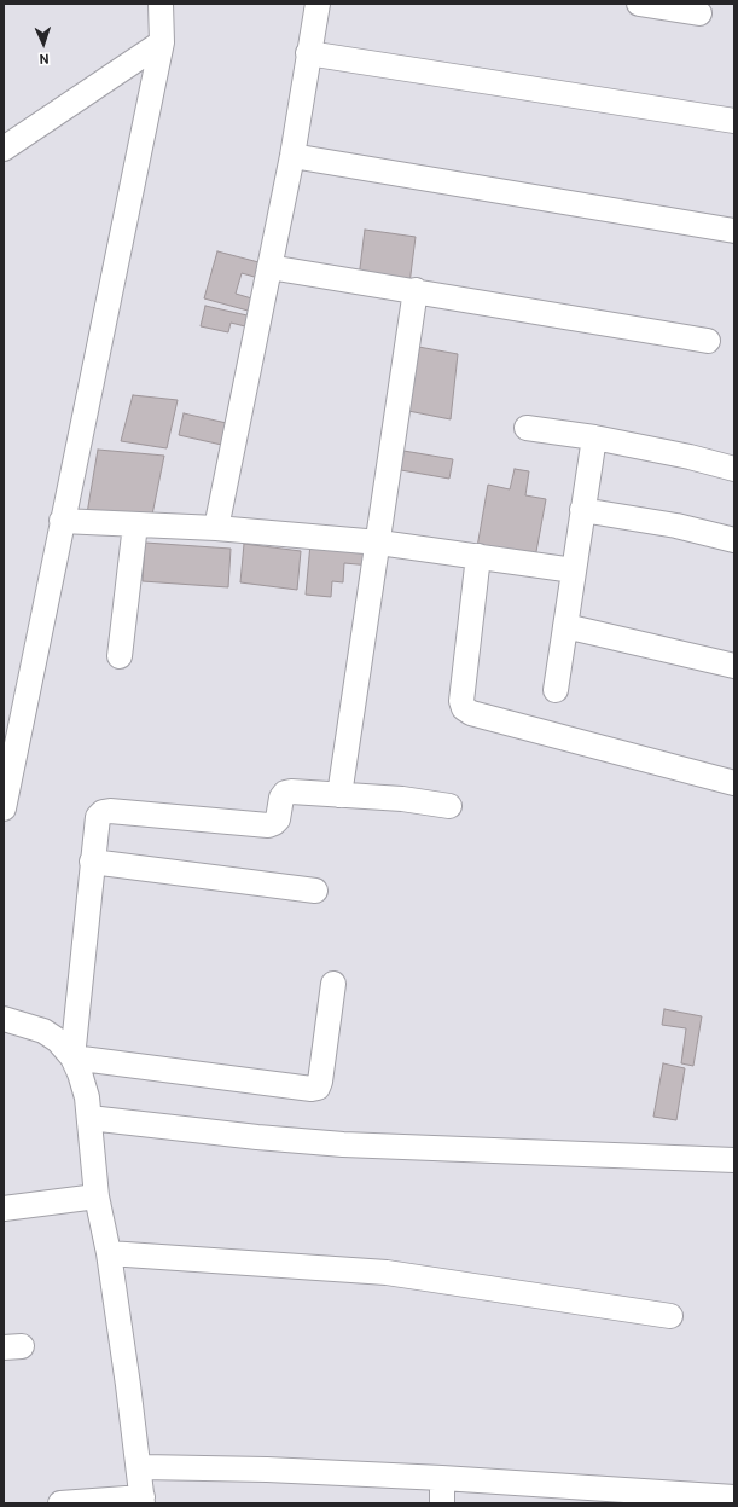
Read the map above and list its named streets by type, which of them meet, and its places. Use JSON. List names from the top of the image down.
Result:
{
  "north": "bottom"
}
